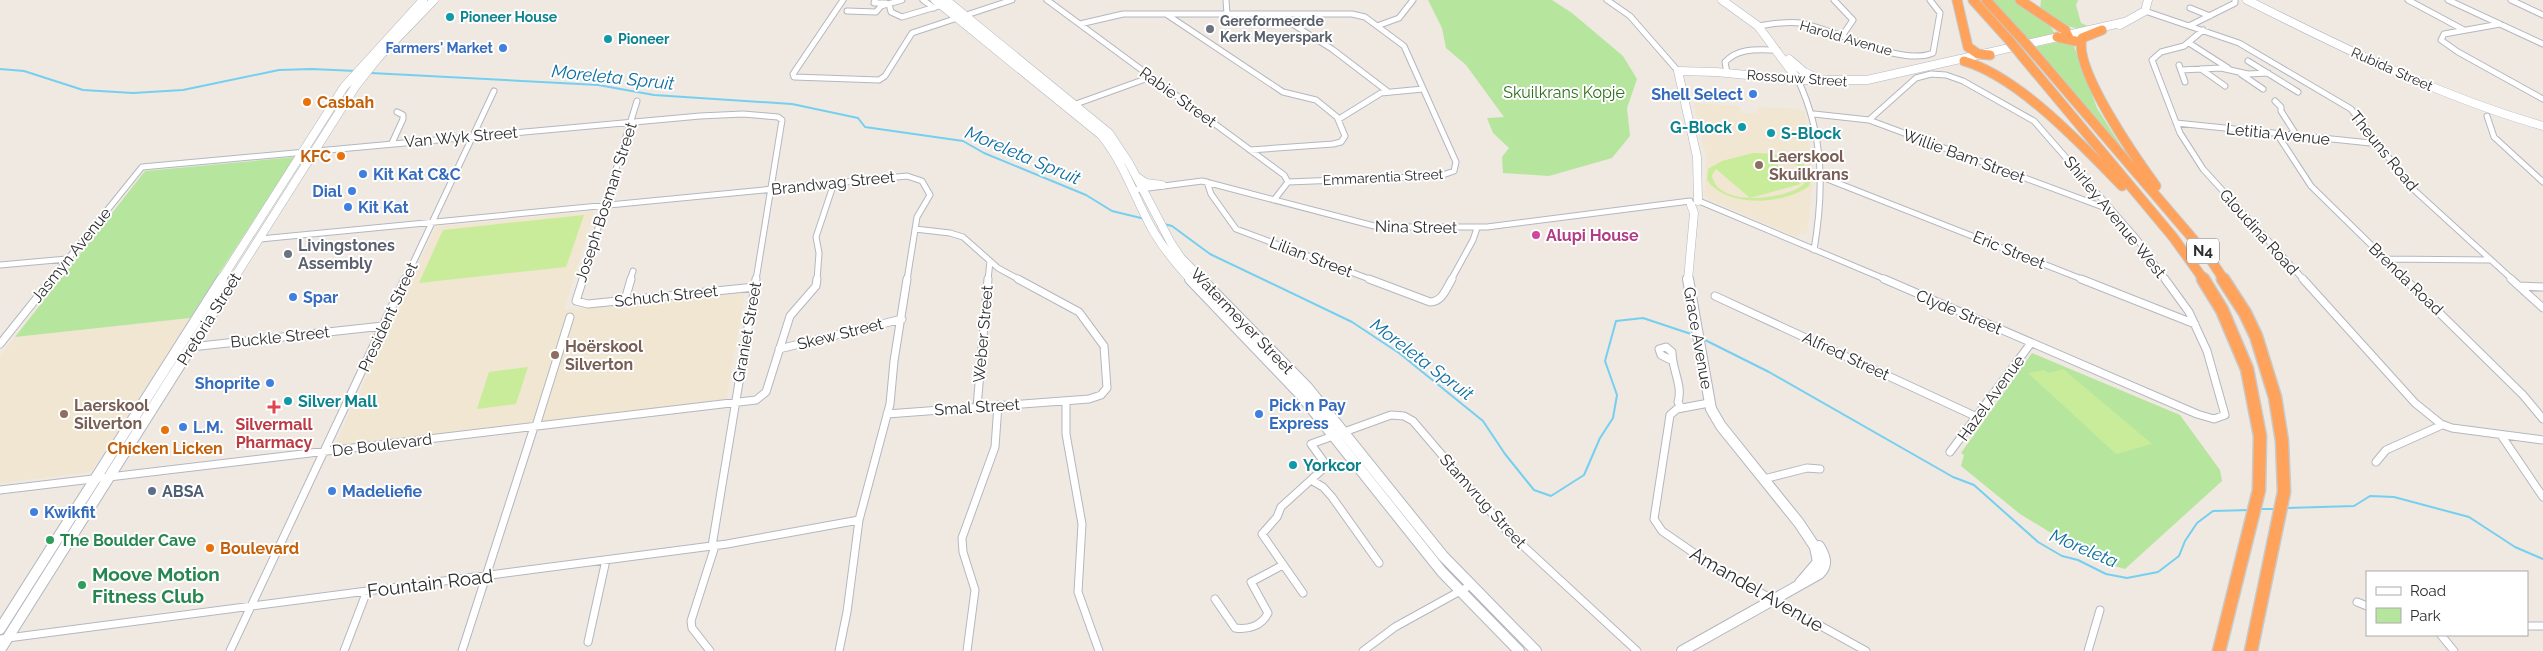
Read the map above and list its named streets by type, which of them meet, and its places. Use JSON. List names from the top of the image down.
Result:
{
  "streets": {
    "highway": ["N4"],
    "main road": [
      "Rubida Street",
      "Rossouw Street",
      "Pretoria Street",
      "Watermeyer Street",
      "Grace Avenue"
    ],
    "street": [
      "Harold Avenue",
      "Rabie Street",
      "Letitia Avenue",
      "Van Wyk Street",
      "Theuns Road",
      "Willie Bam Street",
      "Emmarentia Street",
      "Brandwag Street",
      "Joseph Bosman Street",
      "Shirley Avenue West",
      "Nina Street",
      "Gloudina Road",
      "Eric Street",
      "Jasmyn Avenue",
      "Lilian Street",
      "Brenda Road",
      "Schuch Street",
      "Clyde Street",
      "President Street",
      "Graniet Street",
      "Skew Street",
      "Weber Street",
      "Buckle Street",
      "Alfred Street",
      "Hazel Avenue",
      "Smal Street",
      "De Boulevard",
      "Stamvrug Street",
      "Fountain Road",
      "Amandel Avenue"
    ]
  },
  "crossings": [
    ["Rossouw Street", "Grace Avenue"],
    ["Rabie Street", "Emmarentia Street"],
    ["Letitia Avenue", "Theuns Road"],
    ["Letitia Avenue", "Gloudina Road"],
    ["Letitia Avenue", "Brenda Road"],
    ["Van Wyk Street", "Joseph Bosman Street"],
    ["Van Wyk Street", "Jasmyn Avenue"],
    ["Van Wyk Street", "President Street"],
    ["Van Wyk Street", "Pretoria Street"],
    ["Van Wyk Street", "Graniet Street"],
    ["Theuns Road", "Gloudina Road"],
    ["Willie Bam Street", "Shirley Avenue West"],
    ["Brandwag Street", "Joseph Bosman Street"],
    ["Brandwag Street", "President Street"],
    ["Brandwag Street", "Pretoria Street"],
    ["Brandwag Street", "Graniet Street"],
    ["Brandwag Street", "Skew Street"],
    ["Brandwag Street", "Smal Street"],
    ["Brandwag Street", "Fountain Road"],
    ["Joseph Bosman Street", "Schuch Street"],
    ["Shirley Avenue West", "Eric Street"],
    ["Shirley Avenue West", "Clyde Street"],
    ["Nina Street", "Lilian Street"],
    ["Nina Street", "Clyde Street"],
    ["Nina Street", "Watermeyer Street"],
    ["Nina Street", "Grace Avenue"],
    ["Schuch Street", "Graniet Street"],
    ["Clyde Street", "Grace Avenue"],
    ["Clyde Street", "Hazel Avenue"],
    ["President Street", "Buckle Street"],
    ["President Street", "De Boulevard"],
    ["President Street", "Fountain Road"],
    ["Pretoria Street", "Buckle Street"],
    ["Pretoria Street", "De Boulevard"],
    ["Pretoria Street", "Fountain Road"],
    ["Watermeyer Street", "Stamvrug Street"],
    ["Graniet Street", "De Boulevard"],
    ["Graniet Street", "Fountain Road"],
    ["Skew Street", "De Boulevard"],
    ["Weber Street", "Smal Street"],
    ["Grace Avenue", "Amandel Avenue"],
    ["Alfred Street", "Hazel Avenue"]
  ],
  "water": ["Moreleta Spruit", "Moreleta"],
  "parks": ["Skuilkrans Kopje"],
  "places": {
    "other": [
      "Pioneer House",
      "Gereformeerde Kerk Meyerspark",
      "Pioneer",
      "Farmers' Market",
      "Shell Select",
      "Casbah",
      "G-Block",
      "S-Block",
      "KFC",
      "Laerskool Skuilkrans",
      "Kit Kat C&C",
      "Dial",
      "Kit Kat",
      "Alupi House",
      "Livingstones Assembly",
      "Spar",
      "Hoërskool Silverton",
      "Shoprite",
      "Silver Mall",
      "Laerskool Silverton",
      "Pick n Pay Express",
      "L.M.",
      "Chicken Licken",
      "Yorkcor",
      "ABSA",
      "Madeliefie",
      "Kwikfit",
      "The Boulder Cave",
      "Boulevard",
      "Moove Motion Fitness Club"
    ],
    "health": ["Silvermall Pharmacy"]
  },
  "legend": ["Road", "Park"]
}
